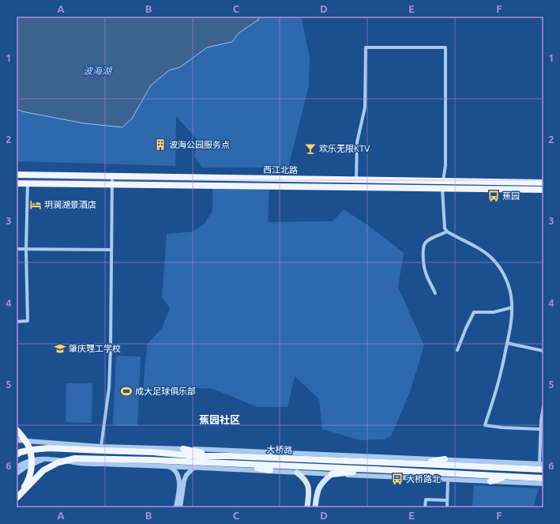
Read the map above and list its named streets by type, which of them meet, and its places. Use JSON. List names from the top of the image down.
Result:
{
  "streets": {
    "main road": ["西江北路", "大桥路"]
  },
  "districts": ["蕉园社区"],
  "water": ["波海湖"],
  "places": {
    "building": ["波海公园服务点"],
    "bar": ["欢乐无限KTV"],
    "bus stop": ["蕉园", "大桥路北"],
    "hotel": ["玥澜湖景酒店"],
    "school or university": ["肇庆理工学校"],
    "sports": ["成大足球俱乐部"]
  },
  "grid": {
    "columns": [
      "A",
      "B",
      "C",
      "D",
      "E",
      "F"
    ],
    "rows": [
      "1",
      "2",
      "3",
      "4",
      "5",
      "6"
    ]
  }
}
